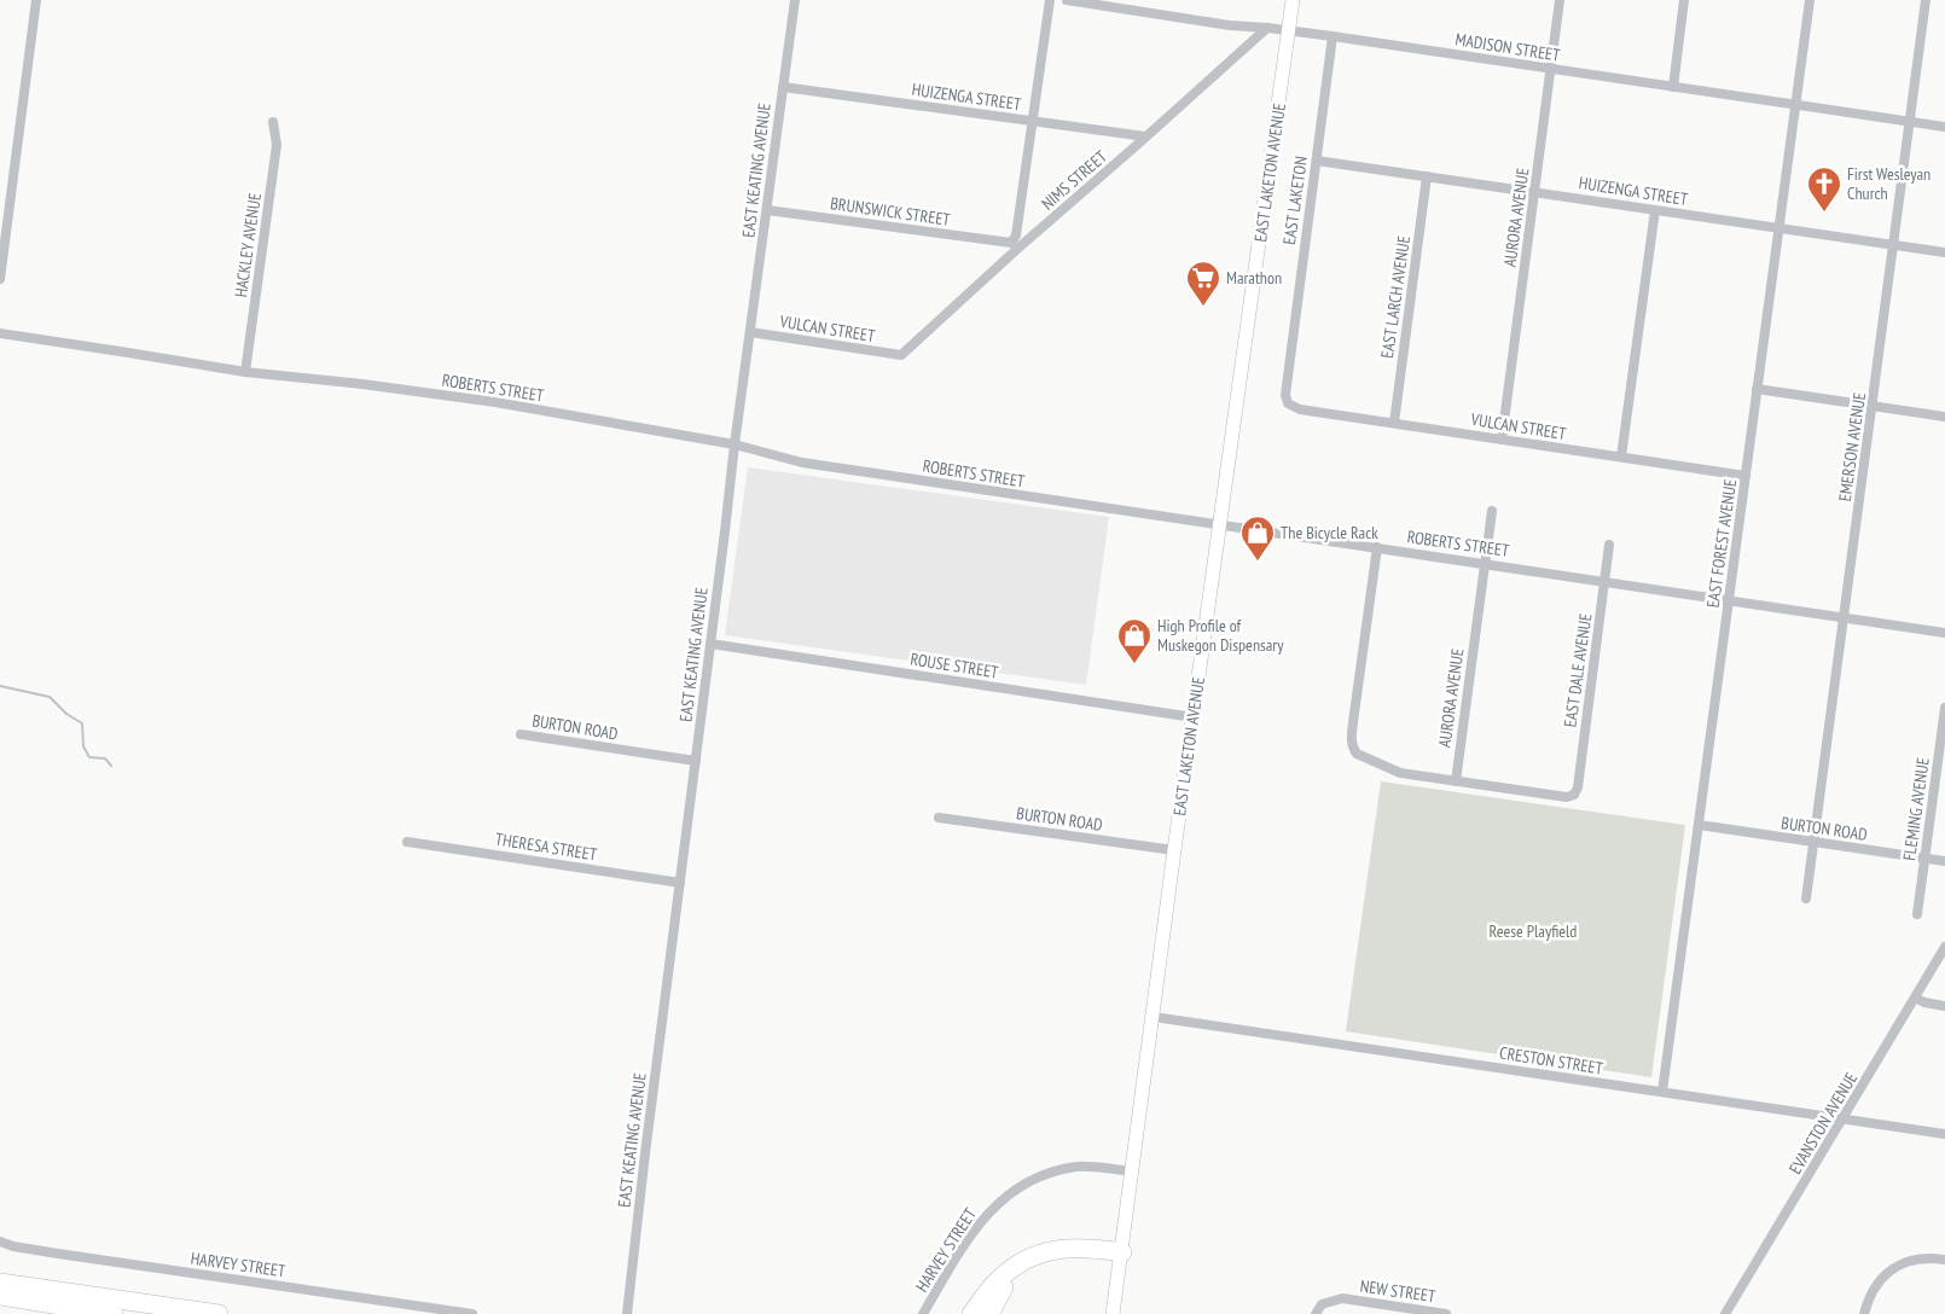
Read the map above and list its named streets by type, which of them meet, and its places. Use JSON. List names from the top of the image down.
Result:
{
  "streets": {
    "main road": ["EAST LAKETON AVENUE"],
    "street": [
      "MADISON STREET",
      "HUIZENGA STREET",
      "EAST KEATING AVENUE",
      "NIMS STREET",
      "EAST LAKETON",
      "BRUNSWICK STREET",
      "AURORA AVENUE",
      "HACKLEY AVENUE",
      "EAST LARCH AVENUE",
      "VULCAN STREET",
      "ROBERTS STREET",
      "EMERSON AVENUE",
      "EAST FOREST AVENUE",
      "ROUSE STREET",
      "EAST DALE AVENUE",
      "BURTON ROAD",
      "FLEMING AVENUE",
      "THERESA STREET",
      "CRESTON STREET",
      "EVANSTON AVENUE",
      "HARVEY STREET",
      "NEW STREET"
    ]
  },
  "crossings": [
    ["MADISON STREET", "EAST LAKETON AVENUE"],
    ["MADISON STREET", "NIMS STREET"],
    ["MADISON STREET", "EAST LAKETON"],
    ["MADISON STREET", "AURORA AVENUE"],
    ["MADISON STREET", "EMERSON AVENUE"],
    ["MADISON STREET", "EAST FOREST AVENUE"],
    ["HUIZENGA STREET", "EAST KEATING AVENUE"],
    ["HUIZENGA STREET", "NIMS STREET"],
    ["HUIZENGA STREET", "EAST LAKETON"],
    ["HUIZENGA STREET", "BRUNSWICK STREET"],
    ["HUIZENGA STREET", "AURORA AVENUE"],
    ["HUIZENGA STREET", "EAST LARCH AVENUE"],
    ["HUIZENGA STREET", "EMERSON AVENUE"],
    ["HUIZENGA STREET", "EAST FOREST AVENUE"],
    ["EAST KEATING AVENUE", "BRUNSWICK STREET"],
    ["EAST KEATING AVENUE", "VULCAN STREET"],
    ["EAST KEATING AVENUE", "ROBERTS STREET"],
    ["EAST KEATING AVENUE", "ROUSE STREET"],
    ["EAST KEATING AVENUE", "BURTON ROAD"],
    ["EAST KEATING AVENUE", "THERESA STREET"],
    ["EAST LAKETON AVENUE", "ROBERTS STREET"],
    ["EAST LAKETON AVENUE", "ROUSE STREET"],
    ["EAST LAKETON AVENUE", "BURTON ROAD"],
    ["EAST LAKETON AVENUE", "CRESTON STREET"],
    ["EAST LAKETON AVENUE", "HARVEY STREET"],
    ["NIMS STREET", "VULCAN STREET"],
    ["EAST LAKETON", "VULCAN STREET"],
    ["AURORA AVENUE", "VULCAN STREET"],
    ["AURORA AVENUE", "ROBERTS STREET"],
    ["AURORA AVENUE", "EAST DALE AVENUE"],
    ["HACKLEY AVENUE", "ROBERTS STREET"],
    ["EAST LARCH AVENUE", "VULCAN STREET"],
    ["VULCAN STREET", "EAST FOREST AVENUE"],
    ["ROBERTS STREET", "EMERSON AVENUE"],
    ["ROBERTS STREET", "EAST FOREST AVENUE"],
    ["ROBERTS STREET", "EAST DALE AVENUE"],
    ["EMERSON AVENUE", "BURTON ROAD"],
    ["EAST FOREST AVENUE", "BURTON ROAD"],
    ["EAST FOREST AVENUE", "CRESTON STREET"],
    ["BURTON ROAD", "FLEMING AVENUE"],
    ["CRESTON STREET", "EVANSTON AVENUE"]
  ],
  "parks": ["Reese Playfield"],
  "places": {
    "church": ["First Wesleyan Church"],
    "supermarket": ["Marathon"],
    "shop": ["The Bicycle Rack", "High Profile of Muskegon Dispensary"]
  }
}
